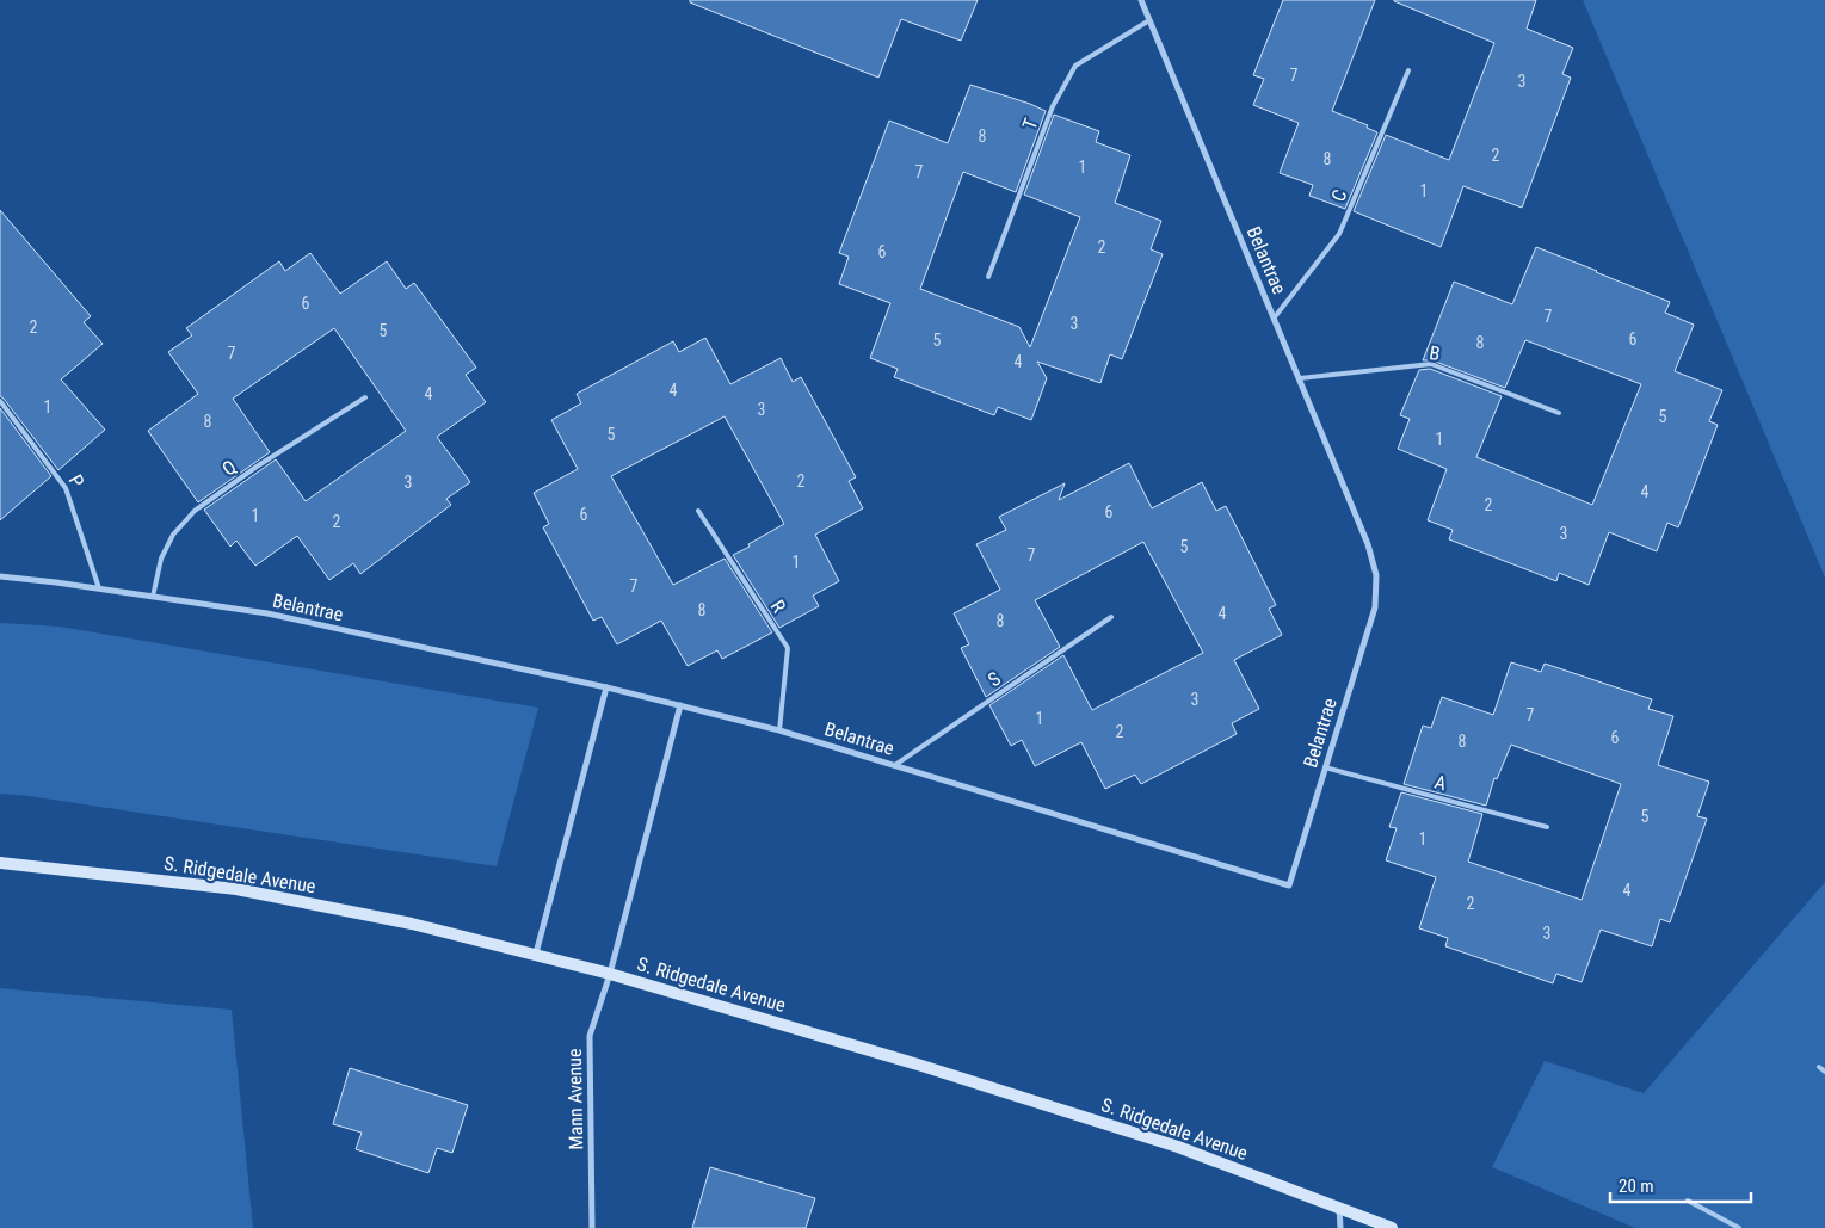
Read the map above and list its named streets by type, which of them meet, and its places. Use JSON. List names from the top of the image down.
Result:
{
  "streets": {
    "main road": ["S. Ridgedale Avenue"],
    "street": ["Belantrae", "Mann Avenue"],
    "lane": [
      "T",
      "C",
      "B",
      "Q",
      "P",
      "R",
      "S",
      "A"
    ]
  },
  "crossings": [
    ["T", "Belantrae"],
    ["C", "Belantrae"],
    ["Belantrae", "B"],
    ["Belantrae", "Q"],
    ["Belantrae", "P"],
    ["Belantrae", "R"],
    ["Belantrae", "S"],
    ["Belantrae", "A"],
    ["S. Ridgedale Avenue", "Mann Avenue"]
  ],
  "house_numbers": [
    "7",
    "3",
    "8",
    "2",
    "8",
    "1",
    "7",
    "1",
    "2",
    "6",
    "6",
    "7",
    "3",
    "2",
    "5",
    "6",
    "5",
    "8",
    "7",
    "4",
    "4",
    "4",
    "1",
    "3",
    "5",
    "8",
    "5",
    "1",
    "2",
    "3",
    "4",
    "2",
    "6",
    "6",
    "1",
    "2",
    "3",
    "5",
    "7",
    "1",
    "7",
    "8",
    "4",
    "8",
    "3",
    "7",
    "1",
    "2",
    "6",
    "8",
    "5",
    "1",
    "4",
    "2",
    "3"
  ],
  "scale_bar": "20 m"
}
